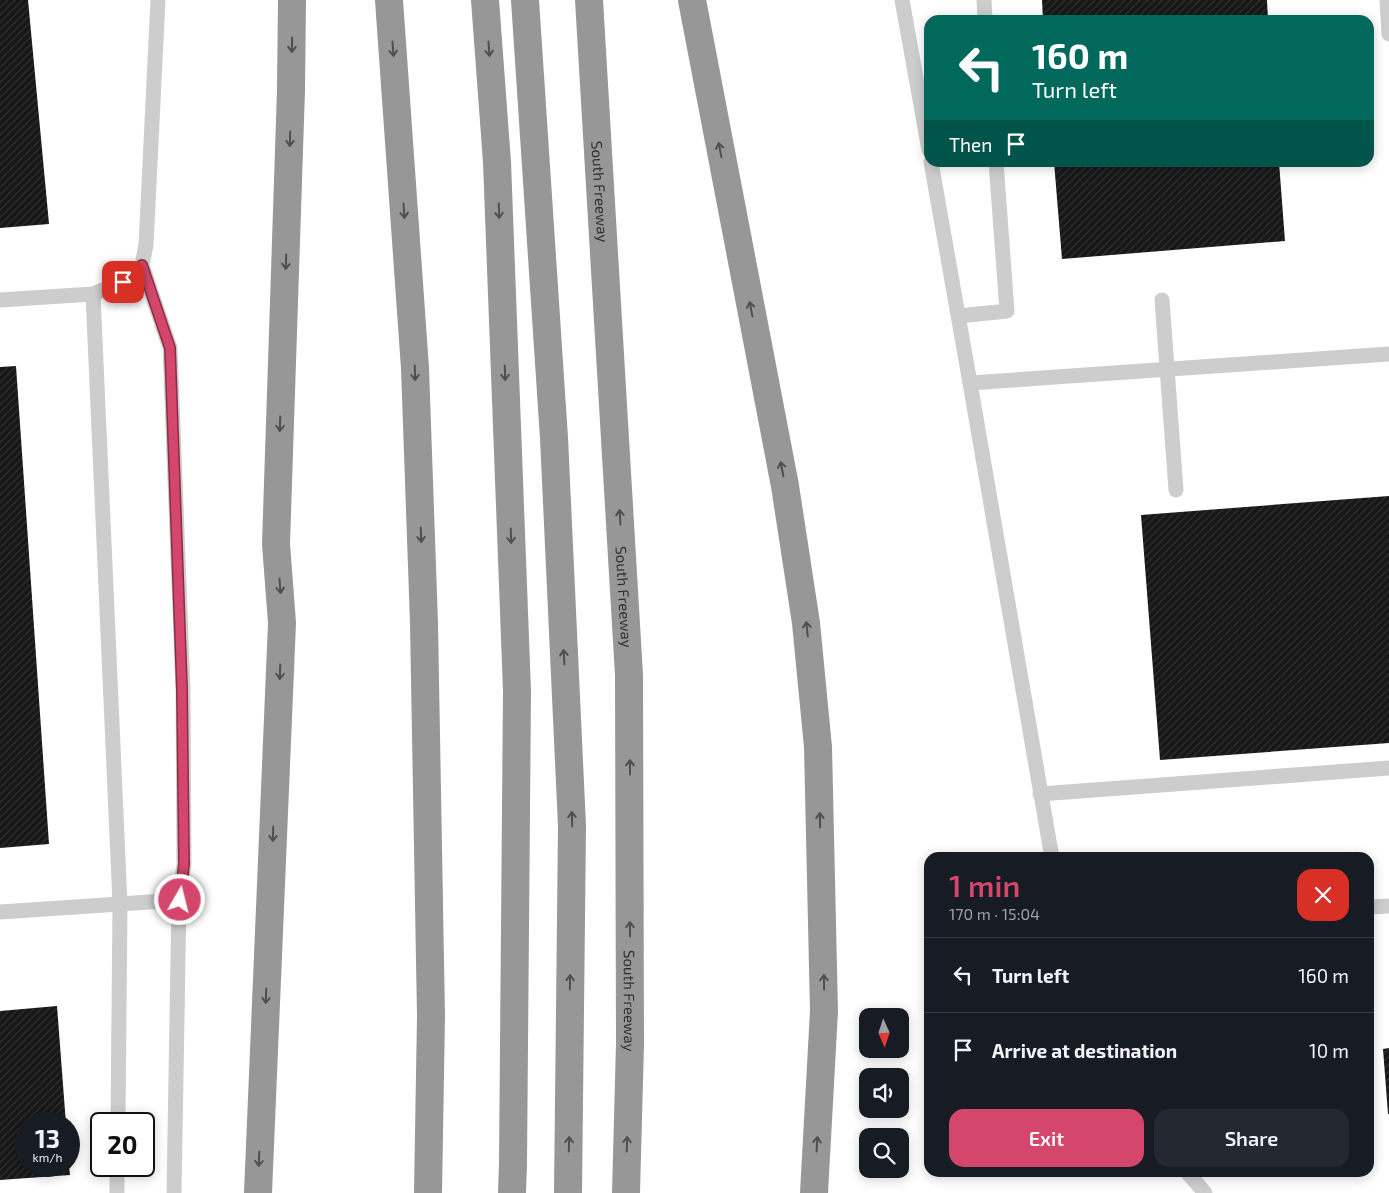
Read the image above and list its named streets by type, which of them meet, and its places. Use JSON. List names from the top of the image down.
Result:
{
  "streets": {
    "highway": ["South Freeway"]
  },
  "north": "bottom",
  "page": {
    "turn": ["160 m", "Turn left"],
    "then": "Then",
    "heading": ["1 min", "170 m · 15:04"],
    "list": [
      {
        "name": "Turn left",
        "value": "160 m"
      },
      {
        "name": "Arrive at destination",
        "value": "10 m"
      }
    ],
    "buttons": ["Exit", "Share"],
    "speed": "13 km/h",
    "limit": "20"
  }
}
